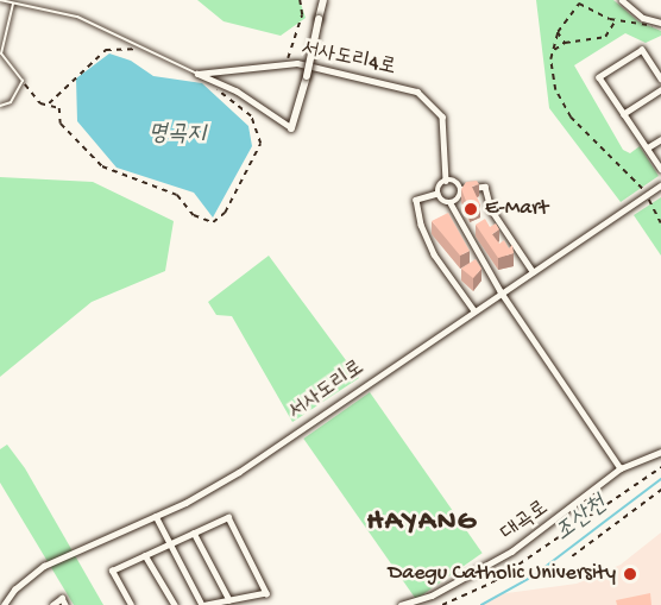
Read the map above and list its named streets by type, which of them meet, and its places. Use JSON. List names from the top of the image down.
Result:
{
  "streets": {
    "street": ["서사도리4로", "서사도리로", "대곡로"]
  },
  "districts": ["HAYANG"],
  "water": ["명곡지", "조산천"],
  "places": ["E-Mart", "Daegu Catholic University"]
}
